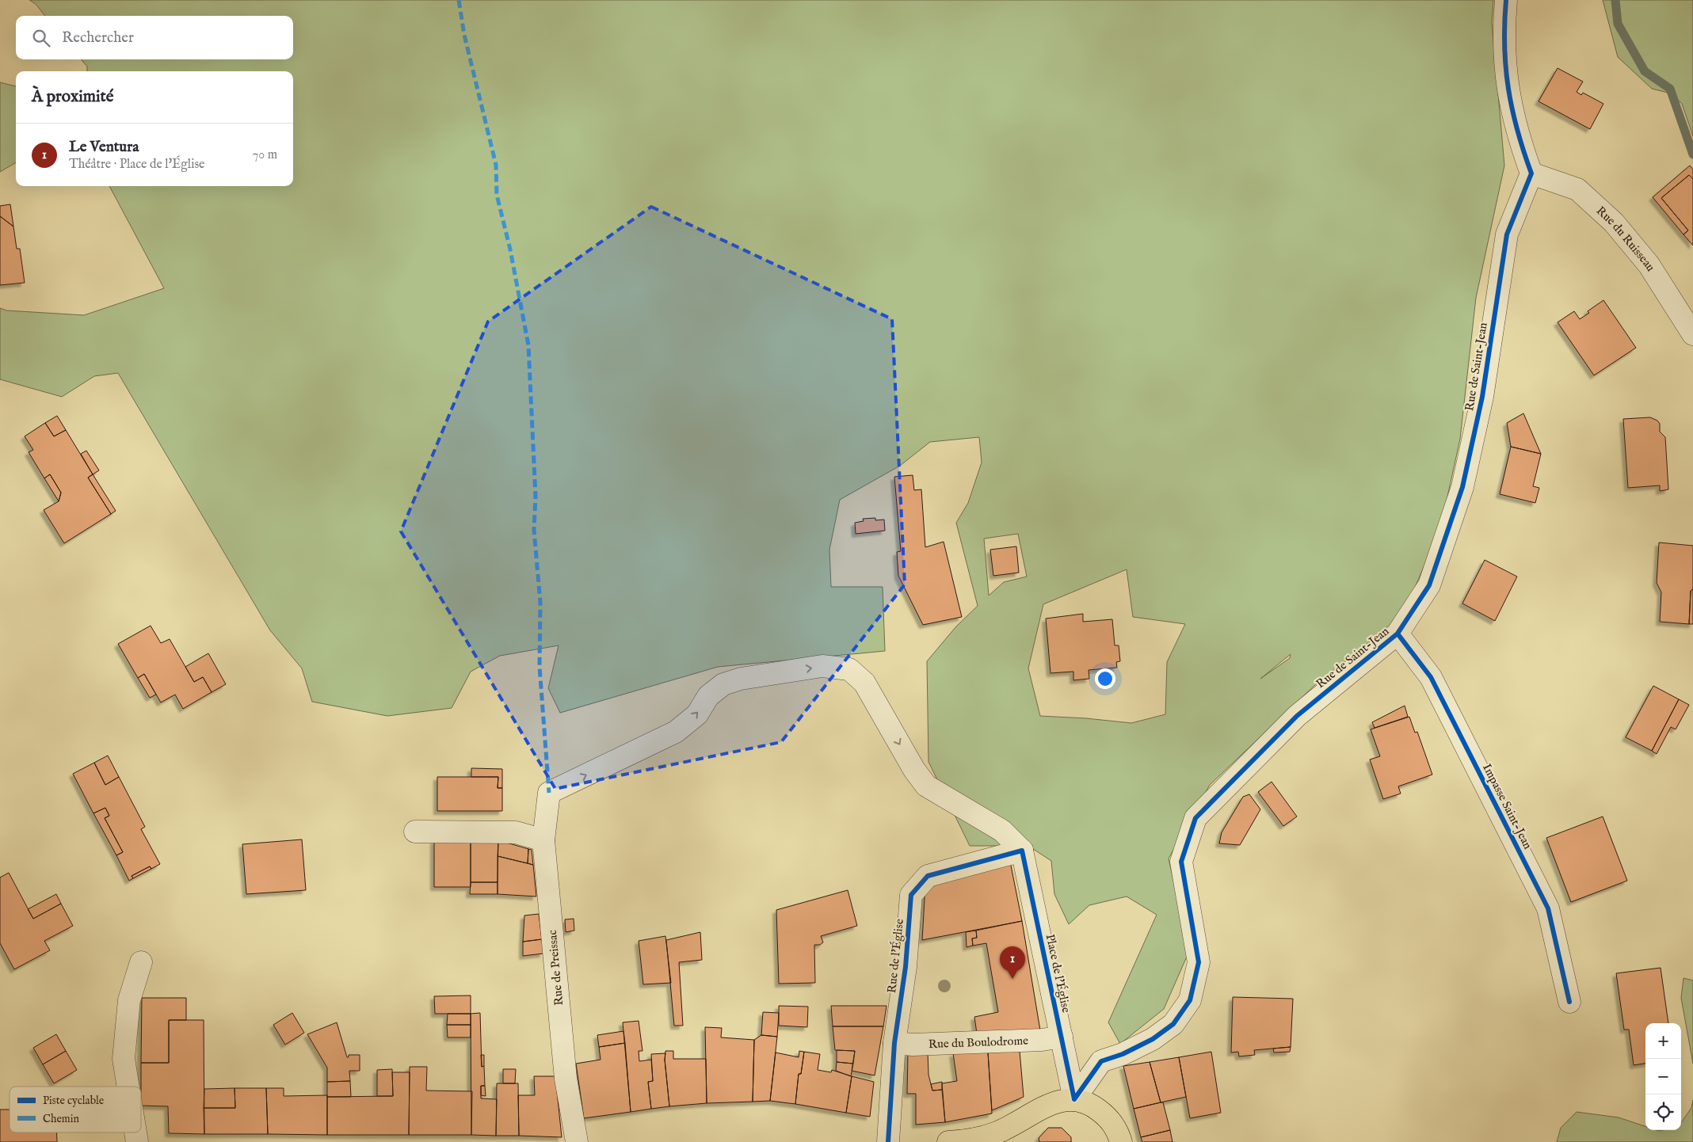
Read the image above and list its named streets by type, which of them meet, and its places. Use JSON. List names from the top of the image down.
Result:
{
  "streets": {
    "street": [
      "Rue du Ruisseau",
      "Rue de Saint-Jean",
      "Impasse Saint-Jean",
      "Rue de l'Église",
      "Rue de Preissac",
      "Place de l'Église",
      "Rue du Boulodrome"
    ]
  },
  "crossings": [
    ["Rue du Ruisseau", "Rue de Saint-Jean"],
    ["Rue de Saint-Jean", "Impasse Saint-Jean"],
    ["Rue de Saint-Jean", "Place de l'Église"],
    ["Rue de l'Église", "Rue de Preissac"],
    ["Rue de l'Église", "Place de l'Église"],
    ["Rue de l'Église", "Rue du Boulodrome"],
    ["Rue de Preissac", "Place de l'Église"],
    ["Place de l'Église", "Rue du Boulodrome"]
  ],
  "legend": ["Piste cyclable", "Chemin"],
  "page": {
    "search": "Rechercher",
    "heading": "À proximité",
    "list": [
      {
        "mark": "1",
        "name": "Le Ventura",
        "note": "Théâtre · Place de l'Église",
        "value": "70 m"
      }
    ],
    "pins": "1",
    "map_buttons": ["+", "−"]
  }
}
